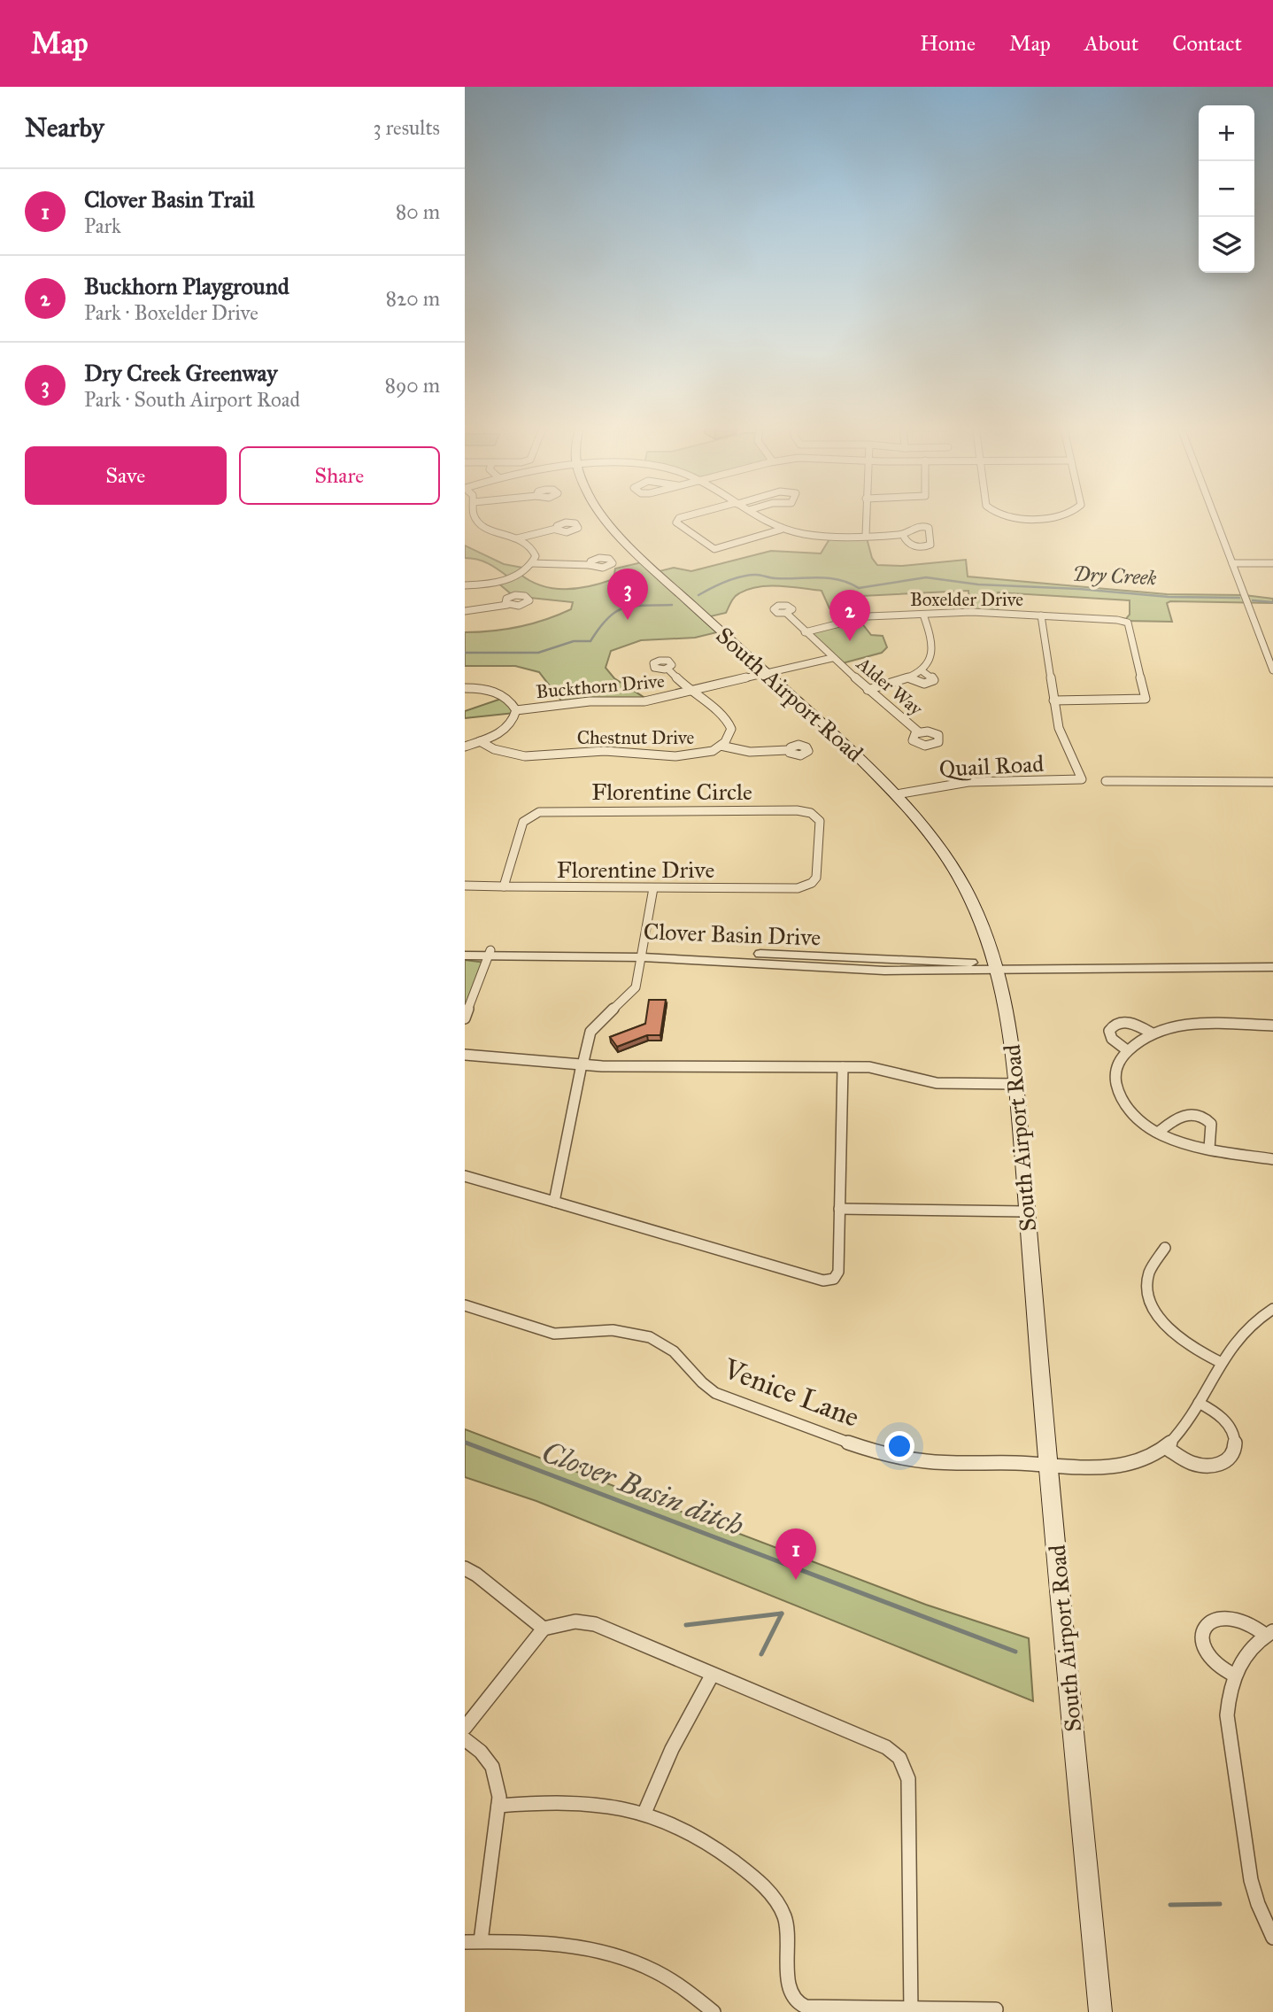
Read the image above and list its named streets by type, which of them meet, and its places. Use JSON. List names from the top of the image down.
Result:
{
  "streets": {
    "main road": ["South Airport Road"],
    "street": [
      "Boxelder Drive",
      "Buckthorn Drive",
      "Alder Way",
      "Chestnut Drive",
      "Quail Road",
      "Florentine Circle",
      "Florentine Drive",
      "Clover Basin Drive",
      "Venice Lane"
    ]
  },
  "crossings": [
    ["Boxelder Drive", "Alder Way"],
    ["Boxelder Drive", "Quail Road"],
    ["Buckthorn Drive", "Alder Way"],
    ["Buckthorn Drive", "South Airport Road"],
    ["Buckthorn Drive", "Chestnut Drive"],
    ["South Airport Road", "Quail Road"],
    ["South Airport Road", "Clover Basin Drive"],
    ["South Airport Road", "Venice Lane"],
    ["Florentine Circle", "Florentine Drive"]
  ],
  "water": ["Dry Creek", "Clover Basin ditch"],
  "page": {
    "header": "Map",
    "nav": [
      "Home",
      "Map",
      "About",
      "Contact"
    ],
    "heading": ["Nearby", "3 results"],
    "map_buttons": ["+", "−"],
    "list": [
      {
        "mark": "1",
        "name": "Clover Basin Trail",
        "note": "Park",
        "value": "80 m"
      },
      {
        "mark": "2",
        "name": "Buckhorn Playground",
        "note": "Park · Boxelder Drive",
        "value": "820 m"
      },
      {
        "mark": "3",
        "name": "Dry Creek Greenway",
        "note": "Park · South Airport Road",
        "value": "890 m"
      }
    ],
    "buttons": ["Save", "Share"],
    "pins": ["3", "2", "1"]
  }
}
